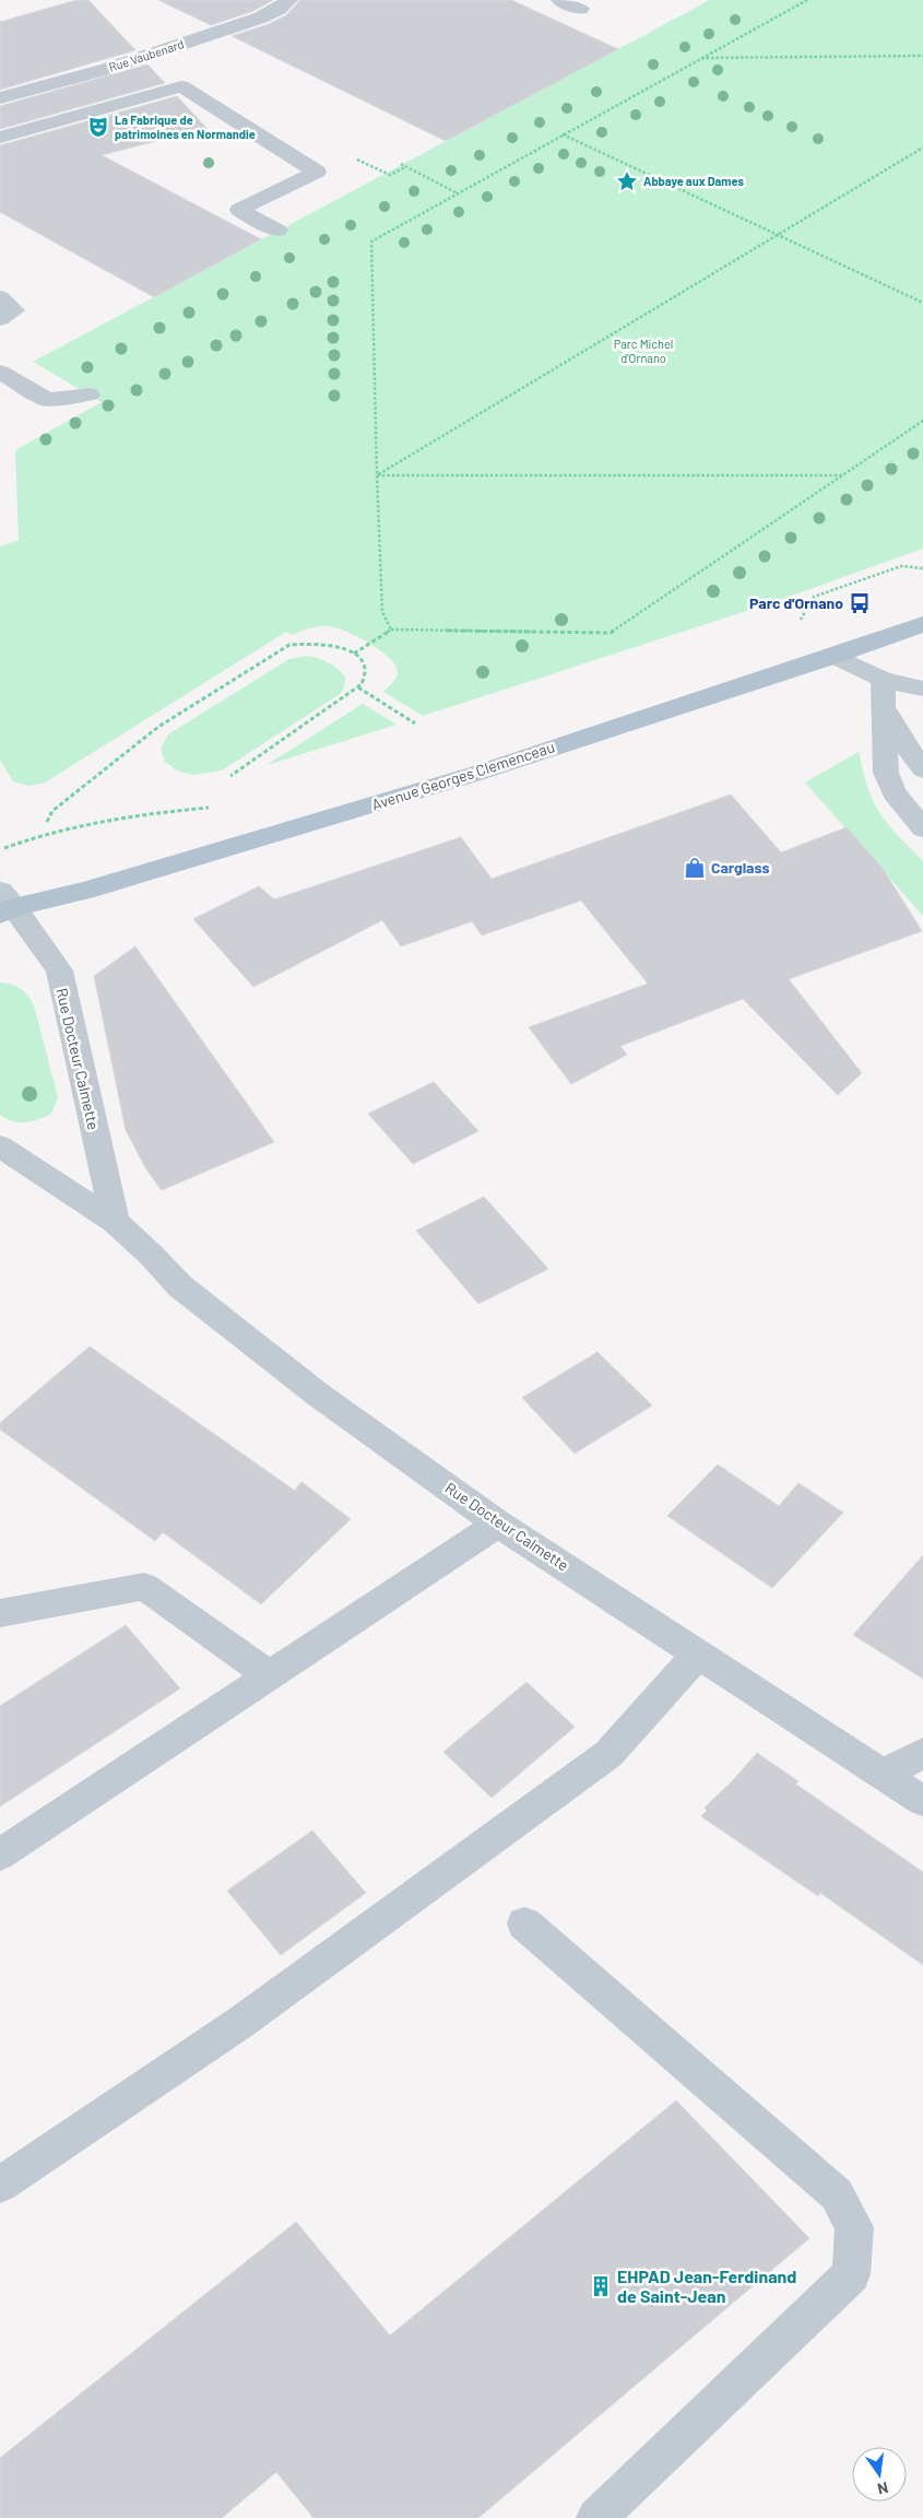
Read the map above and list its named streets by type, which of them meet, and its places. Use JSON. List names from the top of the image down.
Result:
{
  "streets": {
    "main road": ["Avenue Georges Clemenceau"],
    "street": ["Rue Vaubenard", "Rue Docteur Calmette"]
  },
  "crossings": [
    ["Avenue Georges Clemenceau", "Rue Docteur Calmette"]
  ],
  "parks": ["Parc Michel d'Ornano"],
  "places": {
    "theatre": ["La Fabrique de patrimoines en Normandie"],
    "place": ["Abbaye aux Dames"],
    "bus stop": ["Parc d'Ornano"],
    "shop": ["Carglass"],
    "building": ["EHPAD Jean-Ferdinand de Saint-Jean"]
  },
  "north": "bottom"
}
